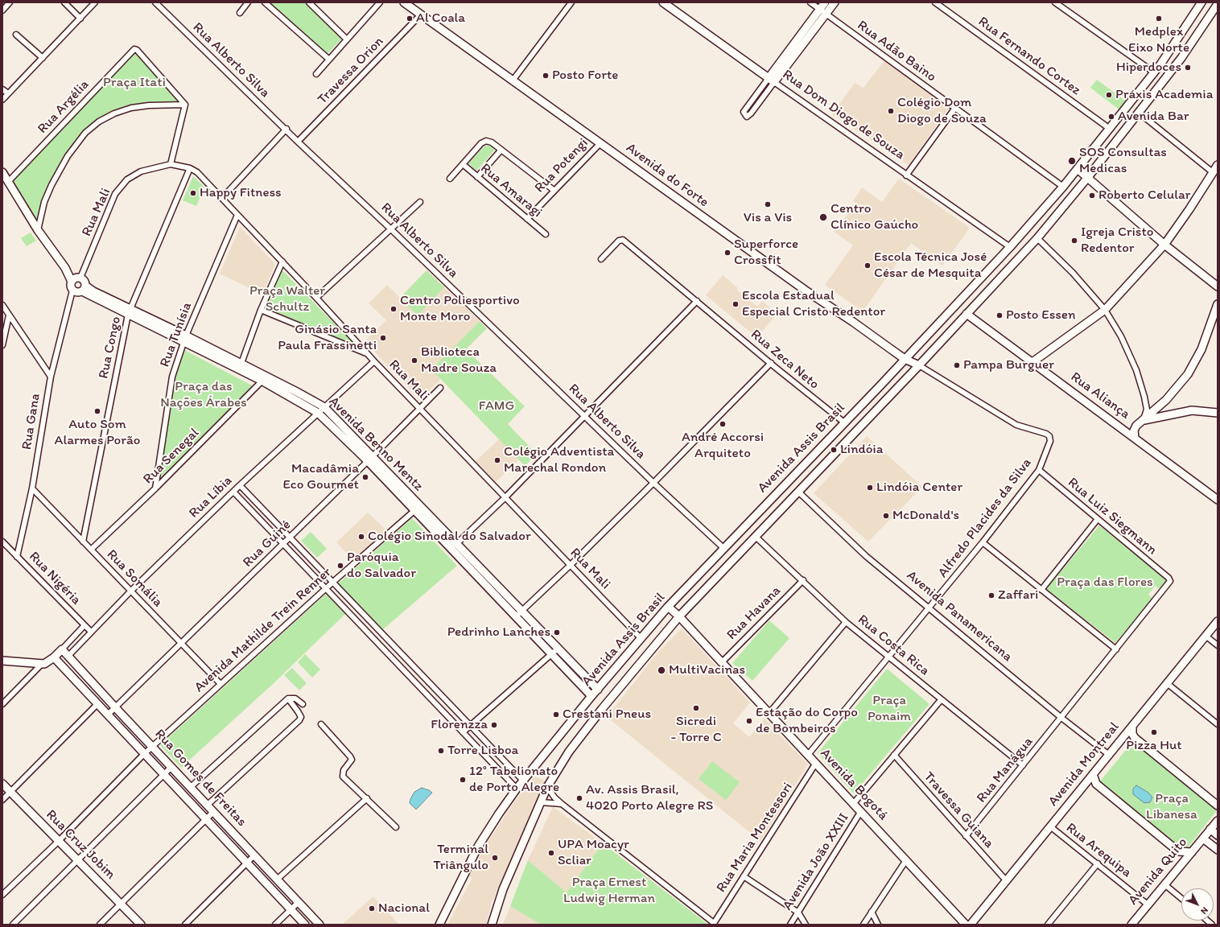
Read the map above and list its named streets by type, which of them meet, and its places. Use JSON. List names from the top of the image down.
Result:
{
  "streets": {
    "street": [
      "Rua Adão Baino",
      "Rua Fernando Cortez",
      "Rua Alberto Silva",
      "Travessa Orion",
      "Rua Argélia",
      "Rua Dom Diogo de Souza",
      "Rua Potengi",
      "Avenida do Forte",
      "Rua Amaragi",
      "Rua Mali",
      "Rua Tunísia",
      "Rua Congo",
      "Rua Zeca Neto",
      "Rua Aliança",
      "Rua Gana",
      "Avenida Benno Mentz",
      "Avenida Assis Brasil",
      "Rua Senegal",
      "Rua Líbia",
      "Rua Luiz Siegmann",
      "Alfredo Placides da Silva",
      "Rua Guiné",
      "Rua Nigéria",
      "Rua Somália",
      "Rua Havana",
      "Avenida Panamericana",
      "Avenida Mathilde Trein Renner",
      "Rua Costa Rica",
      "Avenida Montreal",
      "Rua Manágua",
      "Rua Gomes de Freitas",
      "Avenida Bogotá",
      "Travessa Guiana",
      "Rua Maria Montessori",
      "Rua Cruz Jobim",
      "Rua Arequipa",
      "Avenida João XXIII",
      "Avenida Quito"
    ]
  },
  "crossings": [
    ["Rua Adão Baino", "Avenida Assis Brasil"],
    ["Rua Fernando Cortez", "Avenida Assis Brasil"],
    ["Rua Alberto Silva", "Travessa Orion"],
    ["Rua Alberto Silva", "Avenida Assis Brasil"],
    ["Travessa Orion", "Avenida do Forte"],
    ["Rua Dom Diogo de Souza", "Avenida Assis Brasil"],
    ["Rua Potengi", "Avenida do Forte"],
    ["Rua Potengi", "Rua Amaragi"],
    ["Avenida do Forte", "Avenida Assis Brasil"],
    ["Avenida do Forte", "Alfredo Placides da Silva"],
    ["Rua Mali", "Rua Tunísia"],
    ["Rua Mali", "Rua Congo"],
    ["Rua Mali", "Rua Gana"],
    ["Rua Mali", "Avenida Benno Mentz"],
    ["Rua Mali", "Avenida Assis Brasil"],
    ["Rua Mali", "Rua Líbia"],
    ["Rua Mali", "Rua Guiné"],
    ["Rua Tunísia", "Avenida Benno Mentz"],
    ["Rua Tunísia", "Rua Senegal"],
    ["Rua Congo", "Avenida Benno Mentz"],
    ["Rua Congo", "Rua Somália"],
    ["Rua Zeca Neto", "Avenida Assis Brasil"],
    ["Rua Aliança", "Avenida Assis Brasil"],
    ["Rua Gana", "Avenida Benno Mentz"],
    ["Rua Gana", "Rua Nigéria"],
    ["Rua Gana", "Rua Somália"],
    ["Avenida Benno Mentz", "Avenida Assis Brasil"],
    ["Avenida Benno Mentz", "Rua Senegal"],
    ["Avenida Benno Mentz", "Rua Líbia"],
    ["Avenida Benno Mentz", "Rua Guiné"],
    ["Avenida Benno Mentz", "Avenida Mathilde Trein Renner"],
    ["Avenida Assis Brasil", "Alfredo Placides da Silva"],
    ["Avenida Assis Brasil", "Avenida Panamericana"],
    ["Avenida Assis Brasil", "Rua Costa Rica"],
    ["Avenida Assis Brasil", "Avenida Bogotá"],
    ["Rua Senegal", "Rua Somália"],
    ["Rua Líbia", "Rua Nigéria"],
    ["Rua Líbia", "Rua Somália"],
    ["Rua Líbia", "Rua Gomes de Freitas"],
    ["Rua Luiz Siegmann", "Alfredo Placides da Silva"],
    ["Rua Luiz Siegmann", "Rua Manágua"],
    ["Alfredo Placides da Silva", "Avenida Panamericana"],
    ["Alfredo Placides da Silva", "Rua Costa Rica"],
    ["Alfredo Placides da Silva", "Avenida Bogotá"],
    ["Rua Guiné", "Rua Somália"],
    ["Rua Guiné", "Rua Gomes de Freitas"],
    ["Rua Somália", "Avenida Mathilde Trein Renner"],
    ["Rua Havana", "Rua Costa Rica"],
    ["Rua Havana", "Avenida Bogotá"],
    ["Avenida Panamericana", "Avenida Montreal"],
    ["Avenida Panamericana", "Rua Manágua"],
    ["Avenida Mathilde Trein Renner", "Rua Gomes de Freitas"],
    ["Avenida Mathilde Trein Renner", "Rua Cruz Jobim"],
    ["Rua Costa Rica", "Rua Manágua"],
    ["Avenida Montreal", "Travessa Guiana"],
    ["Avenida Montreal", "Rua Arequipa"],
    ["Rua Manágua", "Travessa Guiana"],
    ["Avenida Bogotá", "Rua Maria Montessori"],
    ["Avenida Bogotá", "Avenida João XXIII"],
    ["Rua Arequipa", "Avenida Quito"]
  ],
  "parks": [
    "Praça Itati",
    "Praça Walter Schultz",
    "Praça das Nações Árabes",
    "FAMG",
    "Praça das Flores",
    "Praça Ponaim",
    "Praça Libanesa",
    "Praça Ernest Ludwig Herman"
  ],
  "places": [
    "Al Coala",
    "Medplex Eixo Norte",
    "Hiperdoces",
    "Posto Forte",
    "Práxis Academia",
    "Colégio Dom Diogo de Souza",
    "Avenida Bar",
    "SOS Consultas Medicas",
    "Happy Fitness",
    "Roberto Celular",
    "Vis a Vis",
    "Centro Clínico Gaúcho",
    "Igreja Cristo Redentor",
    "Superforce Crossfit",
    "Escola Técnica José César de Mesquita",
    "Escola Estadual Especial Cristo Redentor",
    "Centro Poliesportivo Monte Moro",
    "Posto Essen",
    "Ginásio Santa Paula Frassinetti",
    "Biblioteca Madre Souza",
    "Pampa Burguer",
    "Auto Som Alarmes Porão",
    "André Accorsi Arquiteto",
    "Lindóia",
    "Colégio Adventista Marechal Rondon",
    "Macadâmia Eco Gourmet",
    "Lindóia Center",
    "McDonald's",
    "Colégio Sinodal do Salvador",
    "Paróquia do Salvador",
    "Zaffari",
    "Pedrinho Lanches",
    "MultiVacinas",
    "Sicredi - Torre C",
    "Crestani Pneus",
    "Estação do Corpo de Bombeiros",
    "Florenzza",
    "Pizza Hut",
    "Torre Lisboa",
    "12° Tabelionato de Porto Alegre",
    "Av. Assis Brasil, 4020 Porto Alegre RS",
    "UPA Moacyr Scliar",
    "Terminal Triângulo",
    "Nacional"
  ],
  "north": "bottom right"
}
